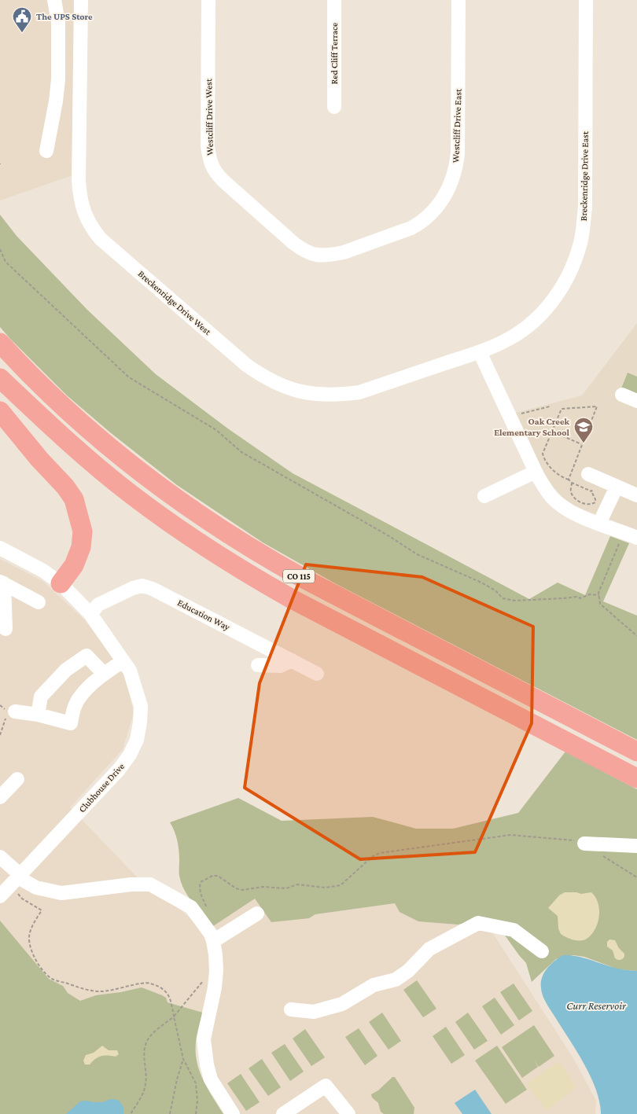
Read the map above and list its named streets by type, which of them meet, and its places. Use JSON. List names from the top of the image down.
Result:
{
  "streets": {
    "highway": ["CO 115"],
    "street": [
      "Red Cliff Terrace",
      "Westcliff Drive West",
      "Westcliff Drive East",
      "Breckenridge Drive East",
      "Breckenridge Drive West",
      "Education Way",
      "Clubhouse Drive"
    ]
  },
  "crossings": [
    ["Westcliff Drive West", "Westcliff Drive East"],
    ["Breckenridge Drive East", "Breckenridge Drive West"],
    ["Education Way", "Clubhouse Drive"]
  ],
  "water": ["Curr Reservoir"],
  "places": {
    "public building": ["The UPS Store"],
    "school or university": ["Oak Creek Elementary School"]
  }
}
